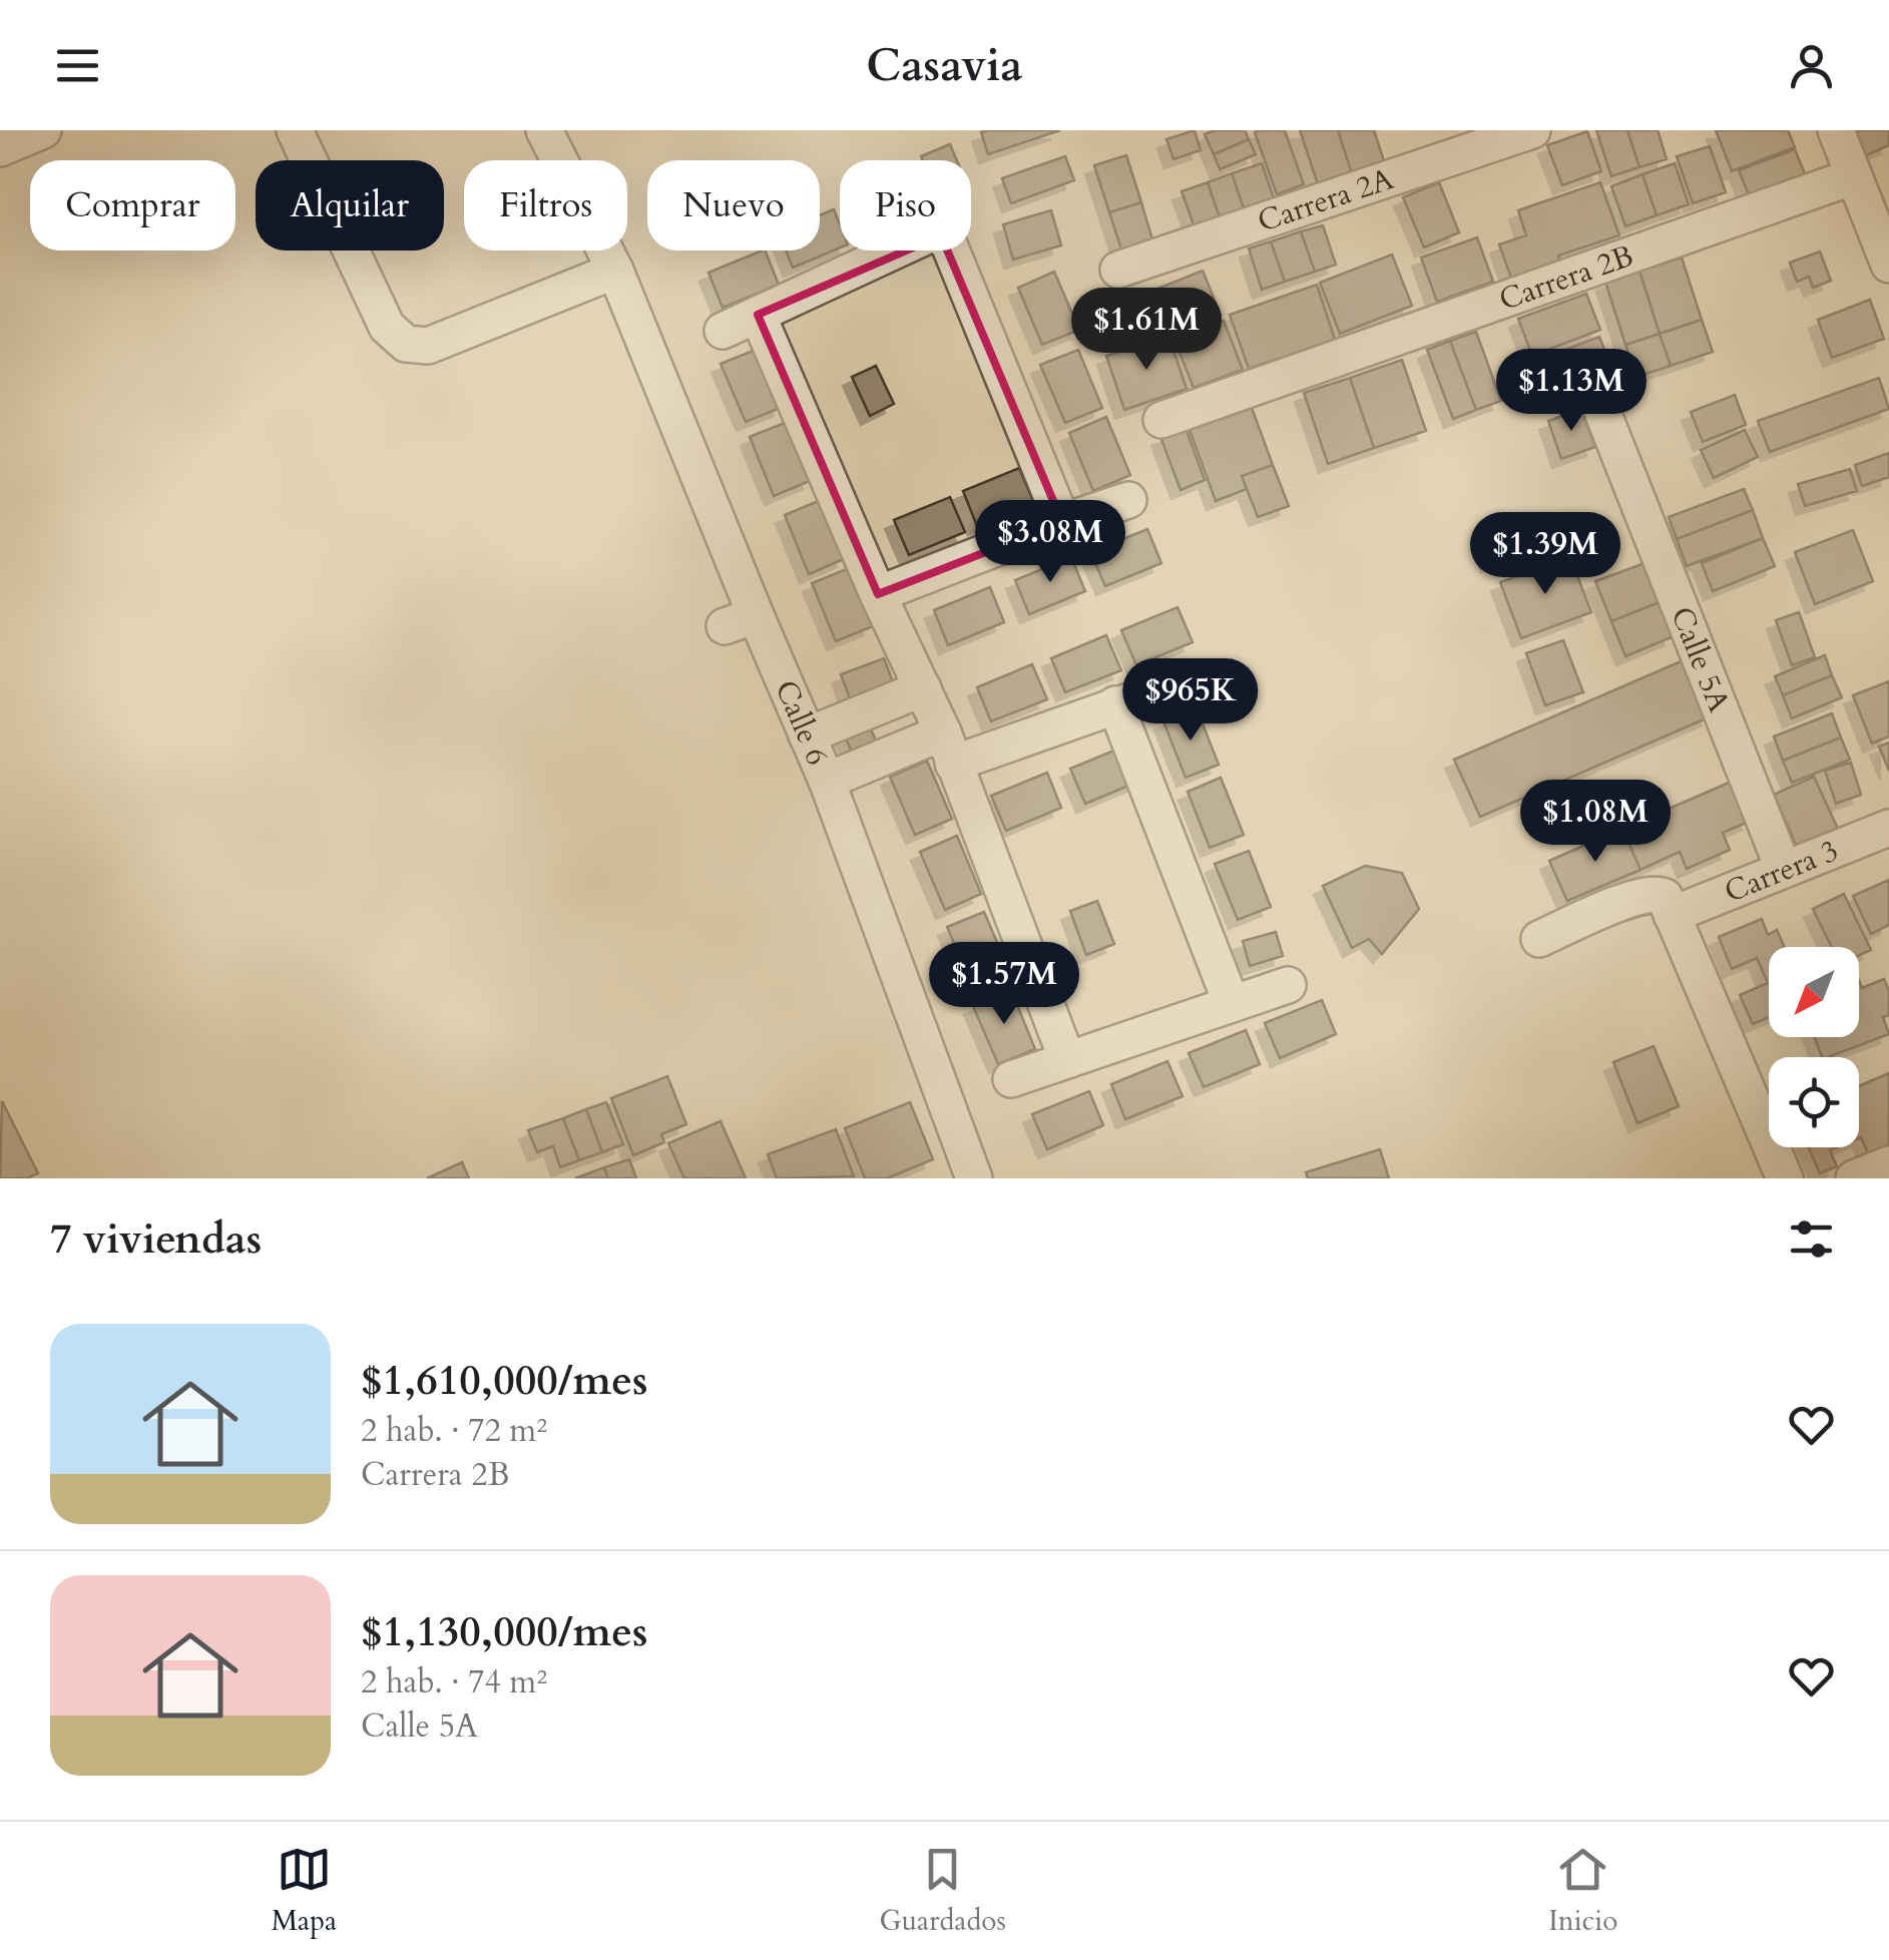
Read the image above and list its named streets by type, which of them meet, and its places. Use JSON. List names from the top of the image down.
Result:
{
  "streets": {
    "street": [
      "Carrera 2A",
      "Carrera 2B",
      "Calle 5A",
      "Calle 6",
      "Carrera 3"
    ]
  },
  "crossings": [
    ["Calle 5A", "Carrera 3"]
  ],
  "north": "bottom left",
  "page": {
    "header": "Casavia",
    "chip": [
      "Comprar",
      "Alquilar",
      "Filtros",
      "Nuevo",
      "Piso"
    ],
    "price": [
      "$1.61M",
      "$1.13M",
      "$3.08M",
      "$1.39M",
      "$965K",
      "$1.08M",
      "$1.57M"
    ],
    "heading": "7 viviendas",
    "list": [
      {
        "name": "$1,610,000/mes",
        "note": "2 hab. · 72 m² · Carrera 2B"
      },
      {
        "name": "$1,130,000/mes",
        "note": "2 hab. · 74 m² · Calle 5A"
      }
    ],
    "tabs": ["Mapa", "Guardados", "Inicio"]
  }
}
